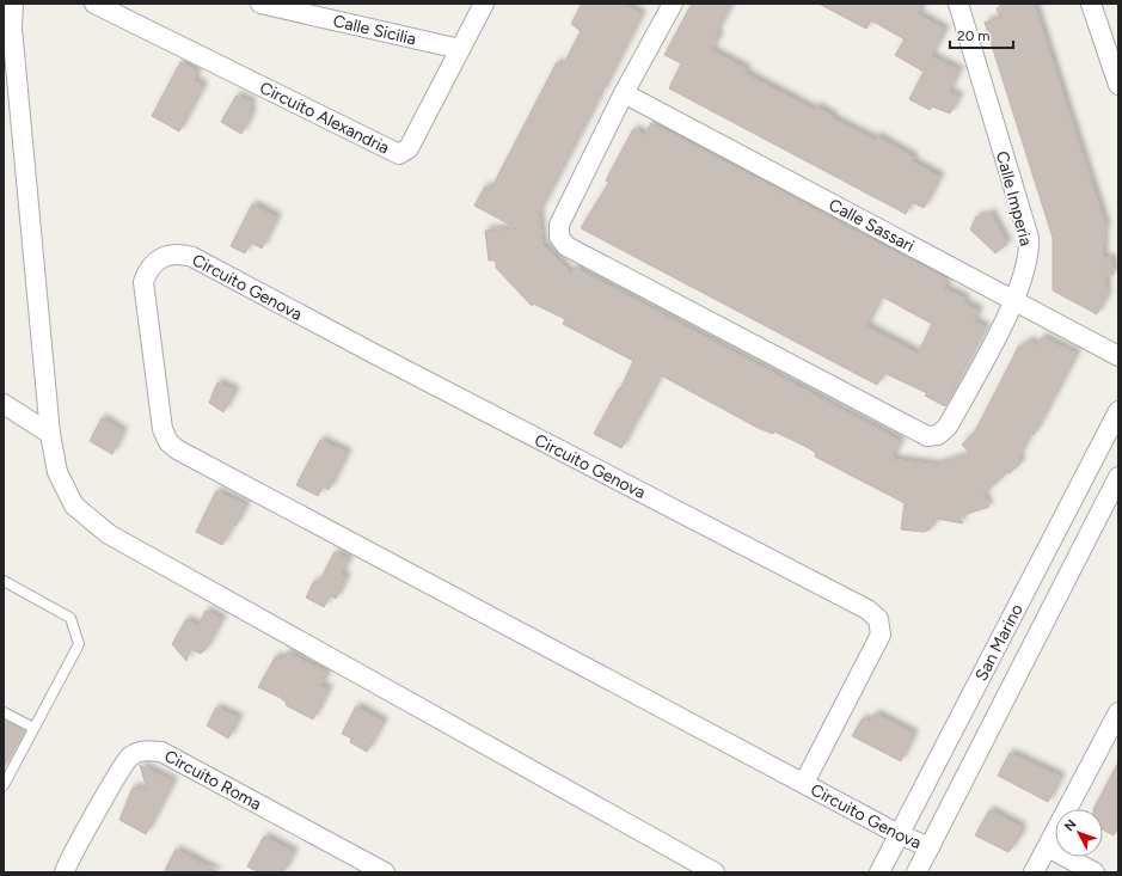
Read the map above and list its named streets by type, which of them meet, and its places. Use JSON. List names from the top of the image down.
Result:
{
  "streets": {
    "street": [
      "Calle Sicilia",
      "Circuito Alexandria",
      "Calle Imperia",
      "Calle Sassari",
      "Circuito Genova",
      "San Marino",
      "Circuito Roma"
    ]
  },
  "crossings": [
    ["Calle Sicilia", "Circuito Alexandria"],
    ["Calle Imperia", "Calle Sassari"],
    ["Circuito Genova", "San Marino"]
  ],
  "scale_bar": "20 m",
  "north": "top left"
}
